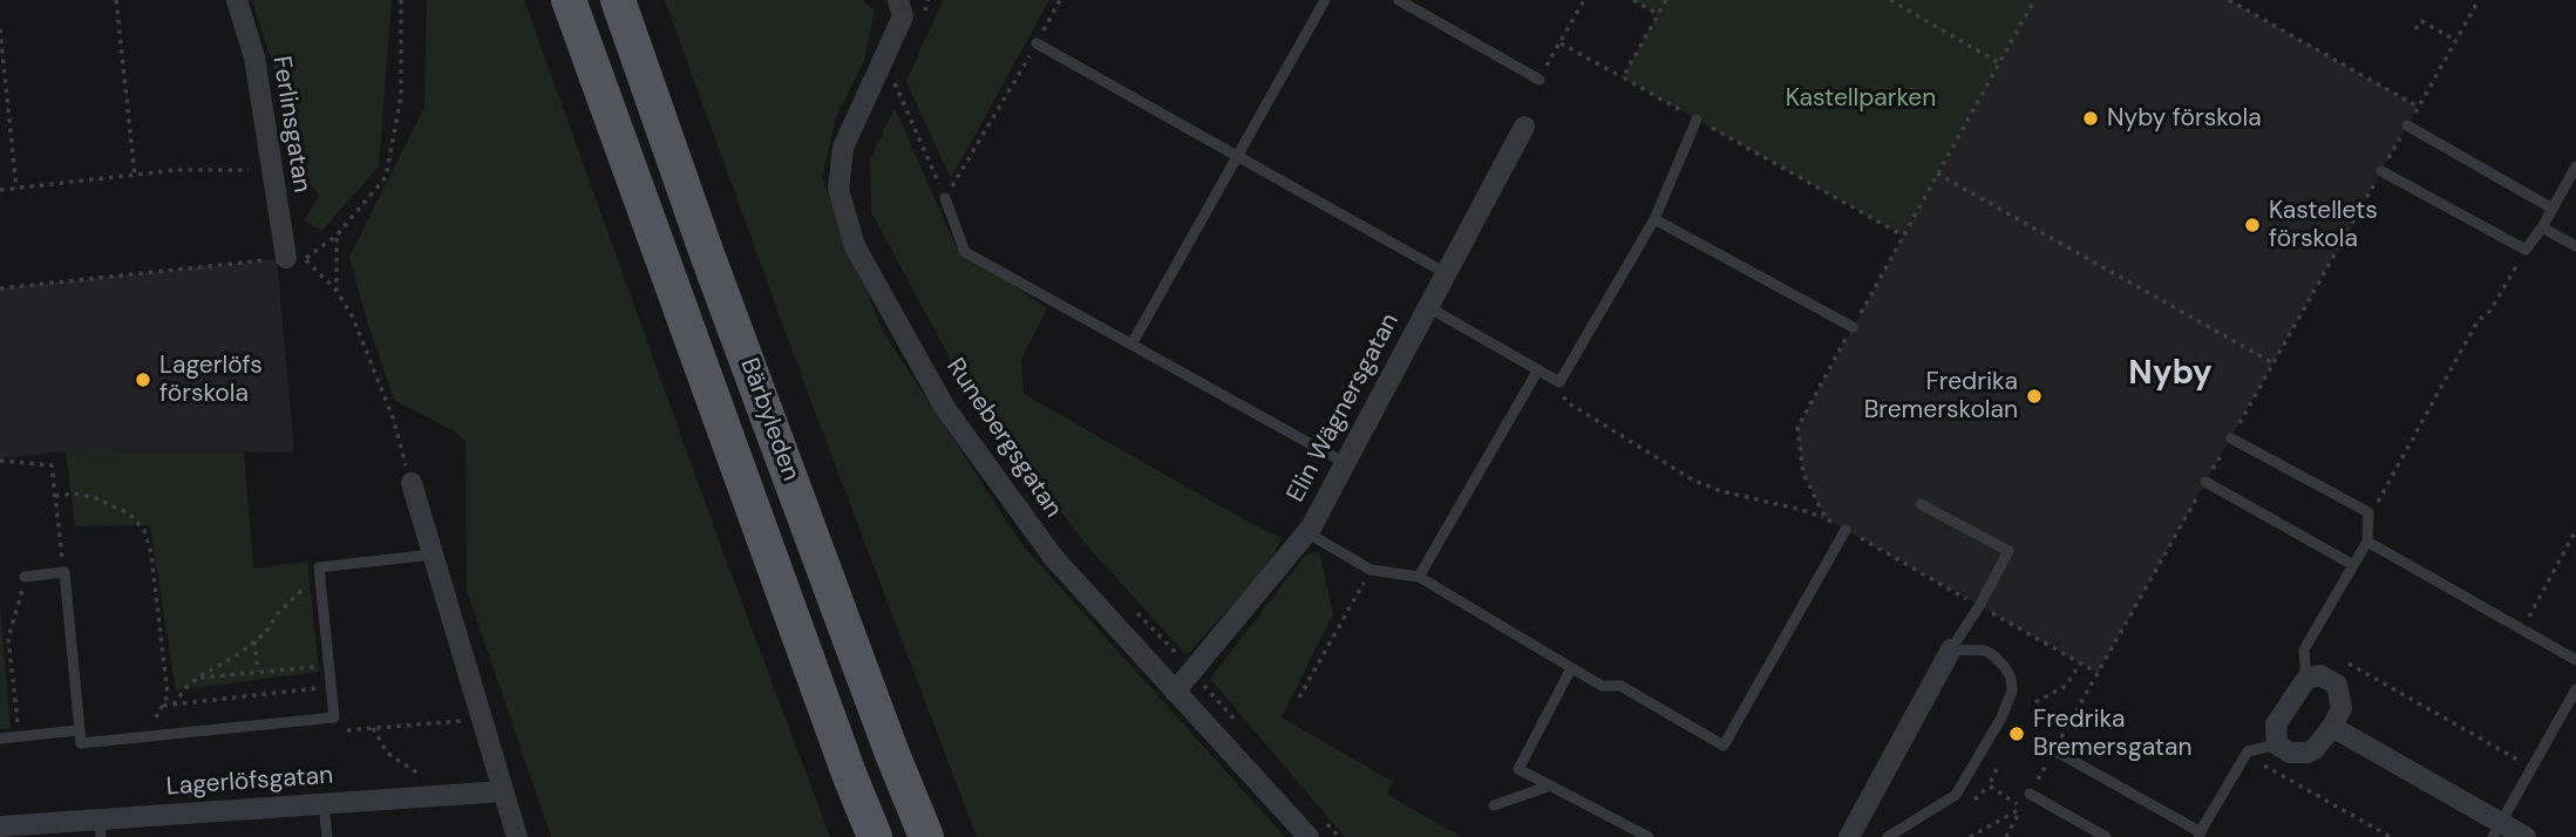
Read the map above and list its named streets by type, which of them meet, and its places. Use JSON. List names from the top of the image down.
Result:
{
  "streets": {
    "main road": ["Bärbyleden"],
    "street": [
      "Ferlinsgatan",
      "Elin Wägnersgatan",
      "Runebergsgatan",
      "Lagerlöfsgatan"
    ]
  },
  "crossings": [
    ["Elin Wägnersgatan", "Runebergsgatan"]
  ],
  "districts": ["Nyby"],
  "parks": ["Kastellparken"],
  "places": [
    "Nyby förskola",
    "Kastellets förskola",
    "Lagerlöfs förskola",
    "Fredrika Bremerskolan",
    "Fredrika Bremersgatan"
  ]
}
